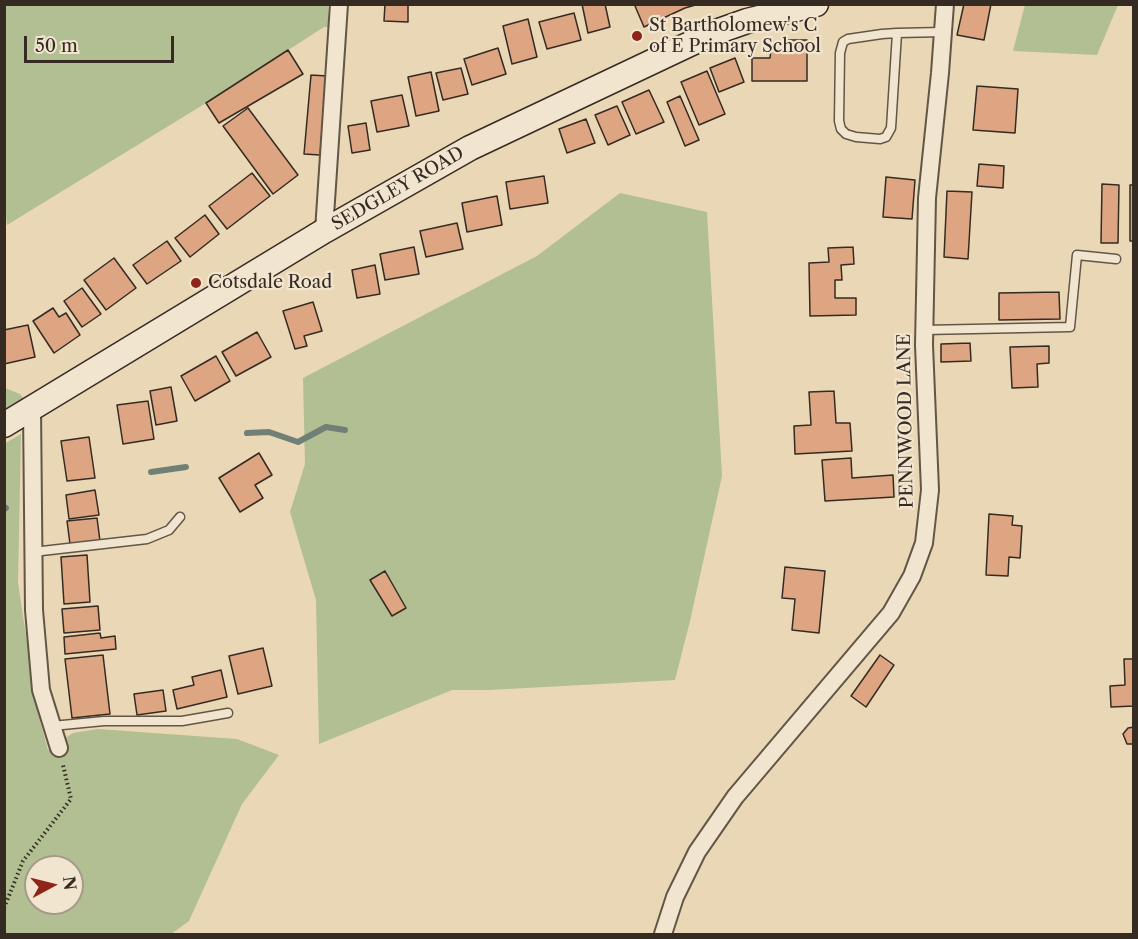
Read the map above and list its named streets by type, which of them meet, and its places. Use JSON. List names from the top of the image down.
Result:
{
  "streets": {
    "street": ["SEDGLEY ROAD", "PENNWOOD LANE"]
  },
  "places": ["St Bartholomew's C of E Primary School", "Cotsdale Road"],
  "scale_bar": "50 m",
  "north": "right"
}
